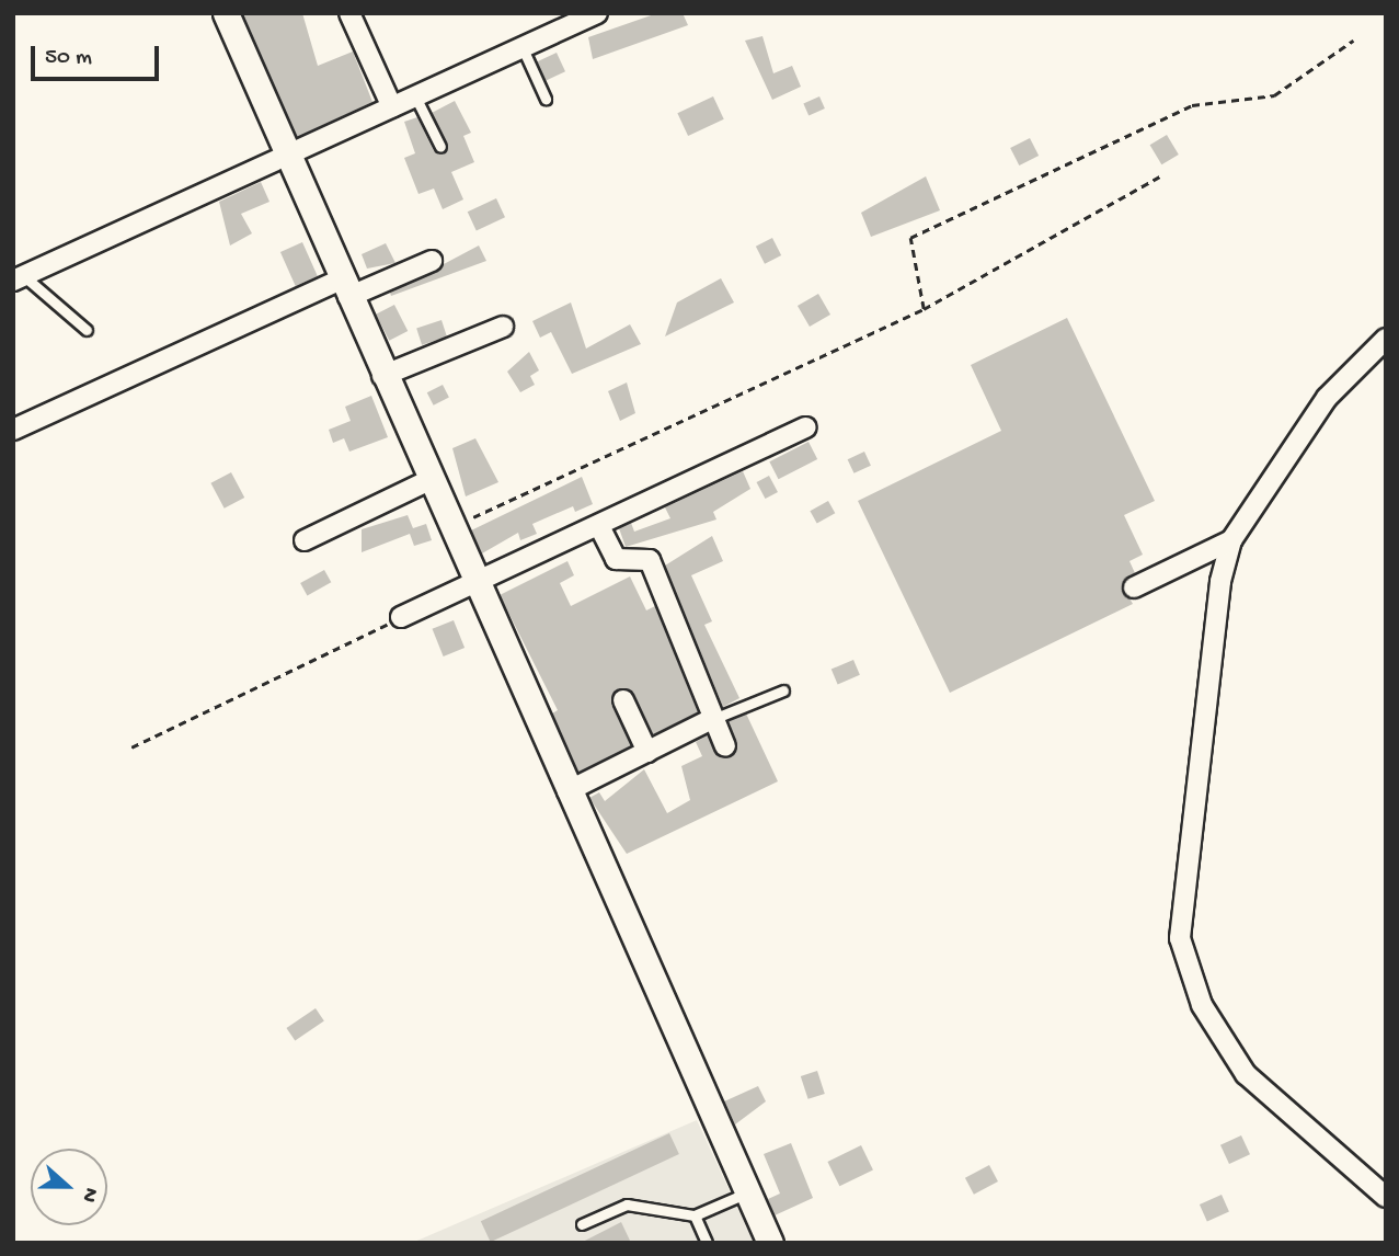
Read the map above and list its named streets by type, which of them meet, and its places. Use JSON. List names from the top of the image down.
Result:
{
  "scale_bar": "50 m",
  "north": "right"
}
